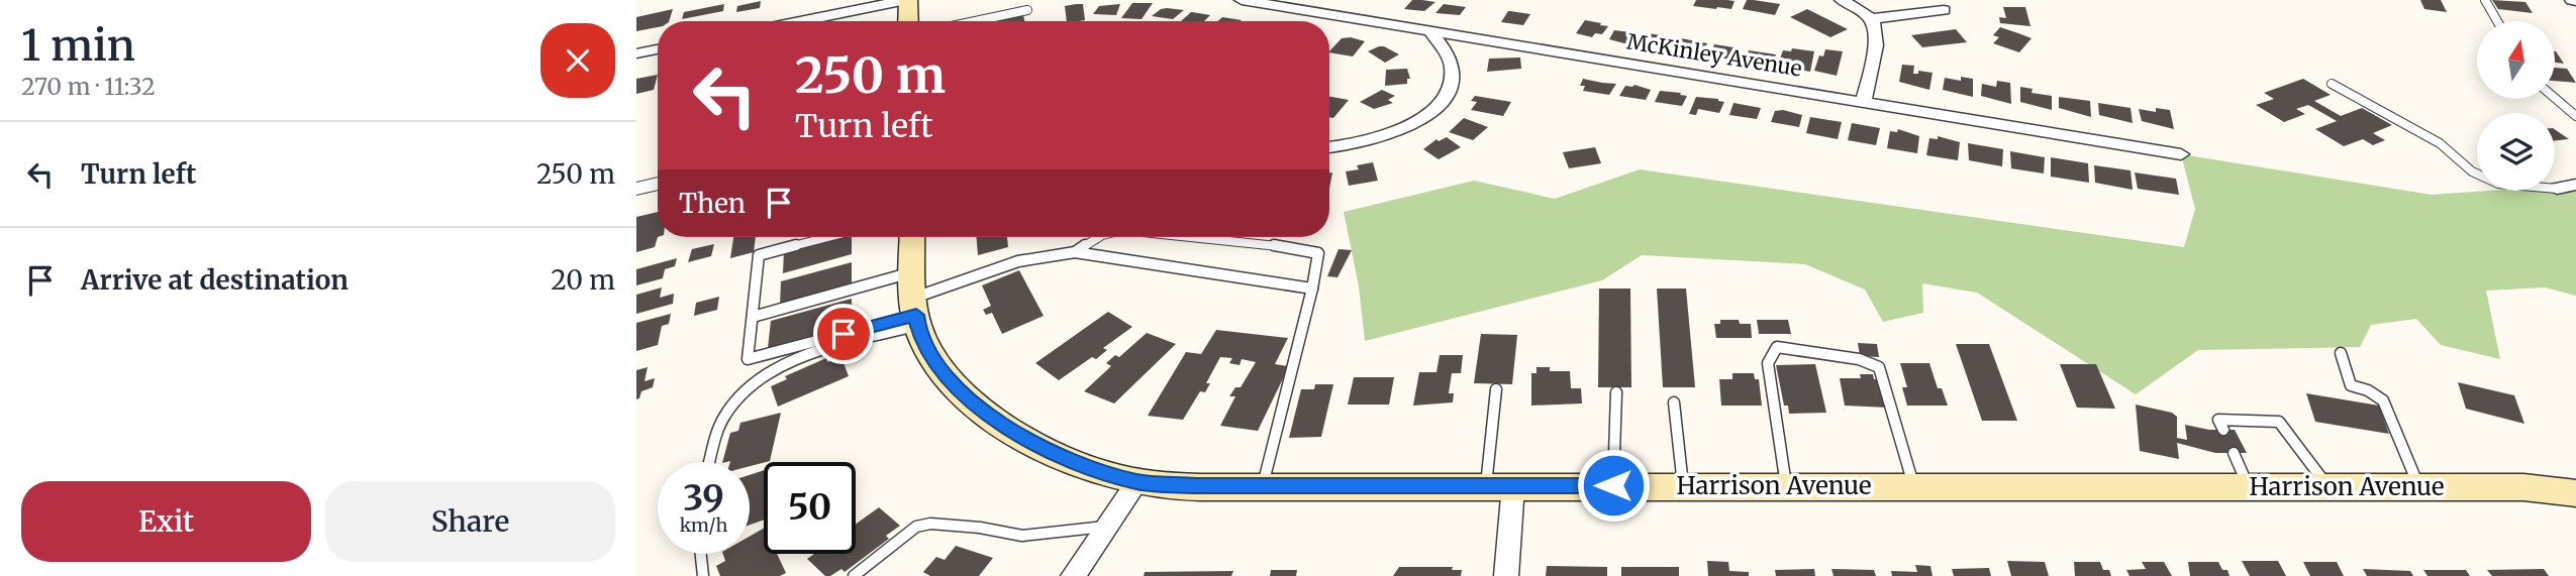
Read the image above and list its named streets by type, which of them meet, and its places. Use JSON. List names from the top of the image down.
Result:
{
  "streets": {
    "main road": ["Harrison Avenue"],
    "street": ["McKinley Avenue"]
  },
  "north": "top",
  "page": {
    "heading": ["1 min", "270 m · 11:32"],
    "turn": ["250 m", "Turn left"],
    "list": [
      {
        "name": "Turn left",
        "value": "250 m"
      },
      {
        "name": "Arrive at destination",
        "value": "20 m"
      }
    ],
    "then": "Then",
    "speed": "39 km/h",
    "limit": "50",
    "buttons": ["Exit", "Share"]
  }
}
